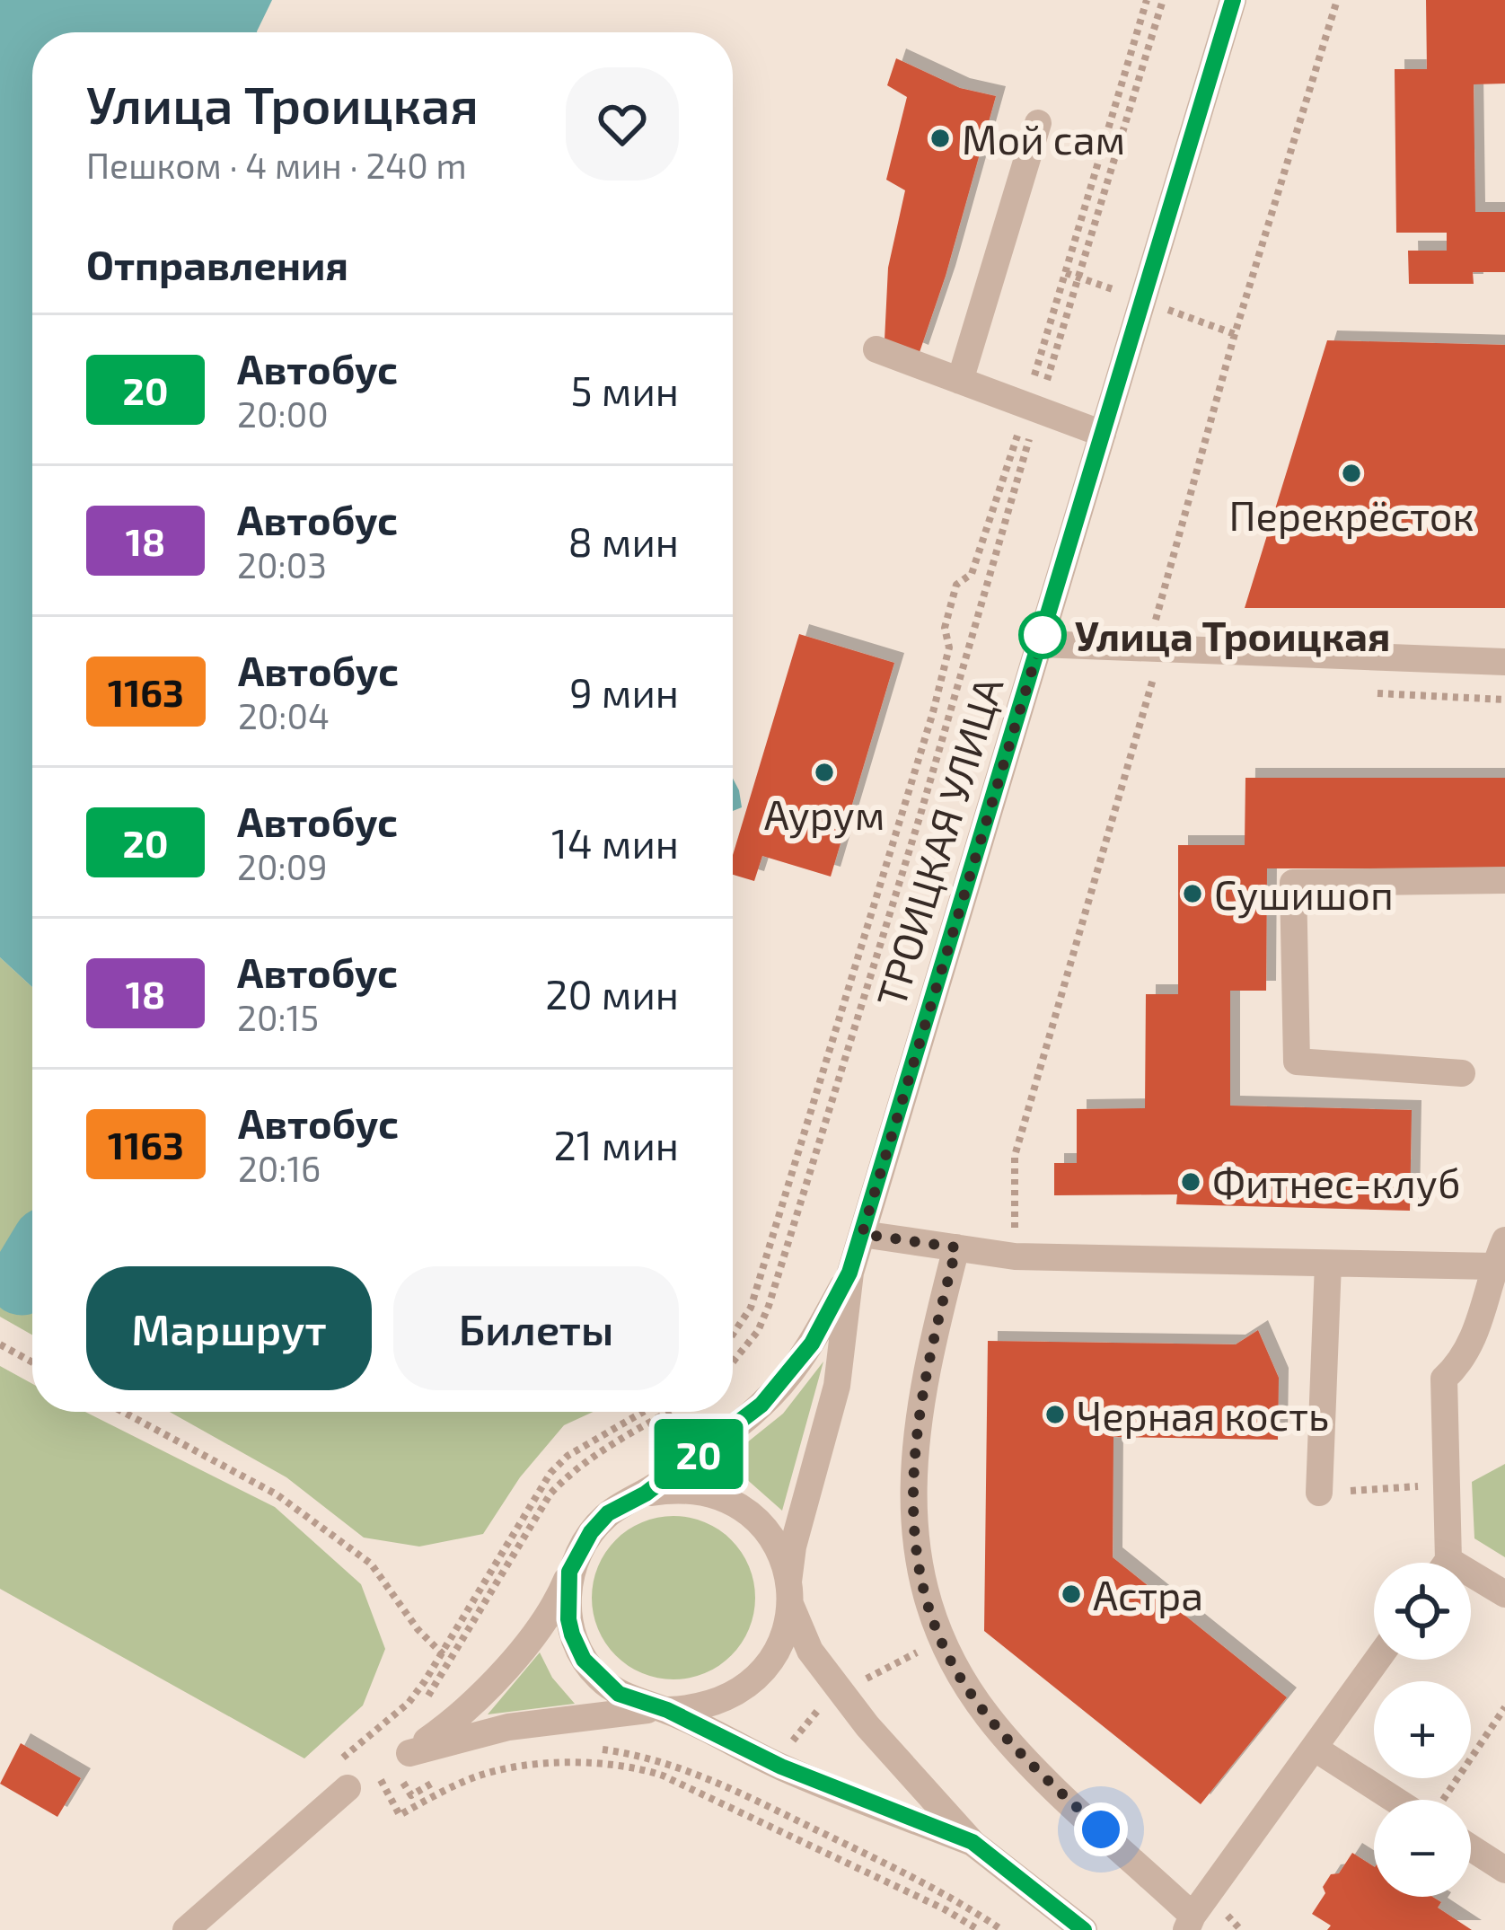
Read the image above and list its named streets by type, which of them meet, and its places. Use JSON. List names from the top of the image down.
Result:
{
  "streets": {
    "street": ["ТРОИЦКАЯ УЛИЦА"]
  },
  "places": [
    "Мой сам",
    "Перекрёсток",
    "Улица Троицкая",
    "Аурум",
    "Сушишоп",
    "Фитнес-клуб",
    "Черная кость",
    "Астра"
  ],
  "lines": ["bus line 20"],
  "page": {
    "on_map": "20",
    "heading": [
      ["Улица Троицкая", "Пешком · 4 мин · 240 m"],
      "Отправления"
    ],
    "list": [
      {
        "mark": "20",
        "name": "Автобус",
        "note": "20:00",
        "value": "5 мин"
      },
      {
        "mark": "18",
        "name": "Автобус",
        "note": "20:03",
        "value": "8 мин"
      },
      {
        "mark": "1163",
        "name": "Автобус",
        "note": "20:04",
        "value": "9 мин"
      },
      {
        "mark": "20",
        "name": "Автобус",
        "note": "20:09",
        "value": "14 мин"
      },
      {
        "mark": "18",
        "name": "Автобус",
        "note": "20:15",
        "value": "20 мин"
      },
      {
        "mark": "1163",
        "name": "Автобус",
        "note": "20:16",
        "value": "21 мин"
      }
    ],
    "buttons": ["Маршрут", "Билеты"],
    "map_buttons": ["+", "−"]
  }
}
